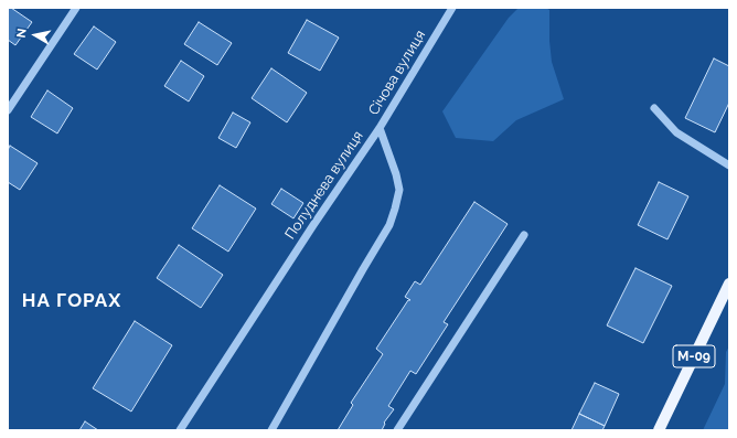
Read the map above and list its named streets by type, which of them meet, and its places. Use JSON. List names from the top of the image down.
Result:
{
  "streets": {
    "main road": ["М-09"],
    "street": ["Січова вулиця", "Полуднева вулиця"]
  },
  "crossings": [
    ["Січова вулиця", "Полуднева вулиця"]
  ],
  "districts": ["НА ГОРАХ"],
  "north": "left"
}
